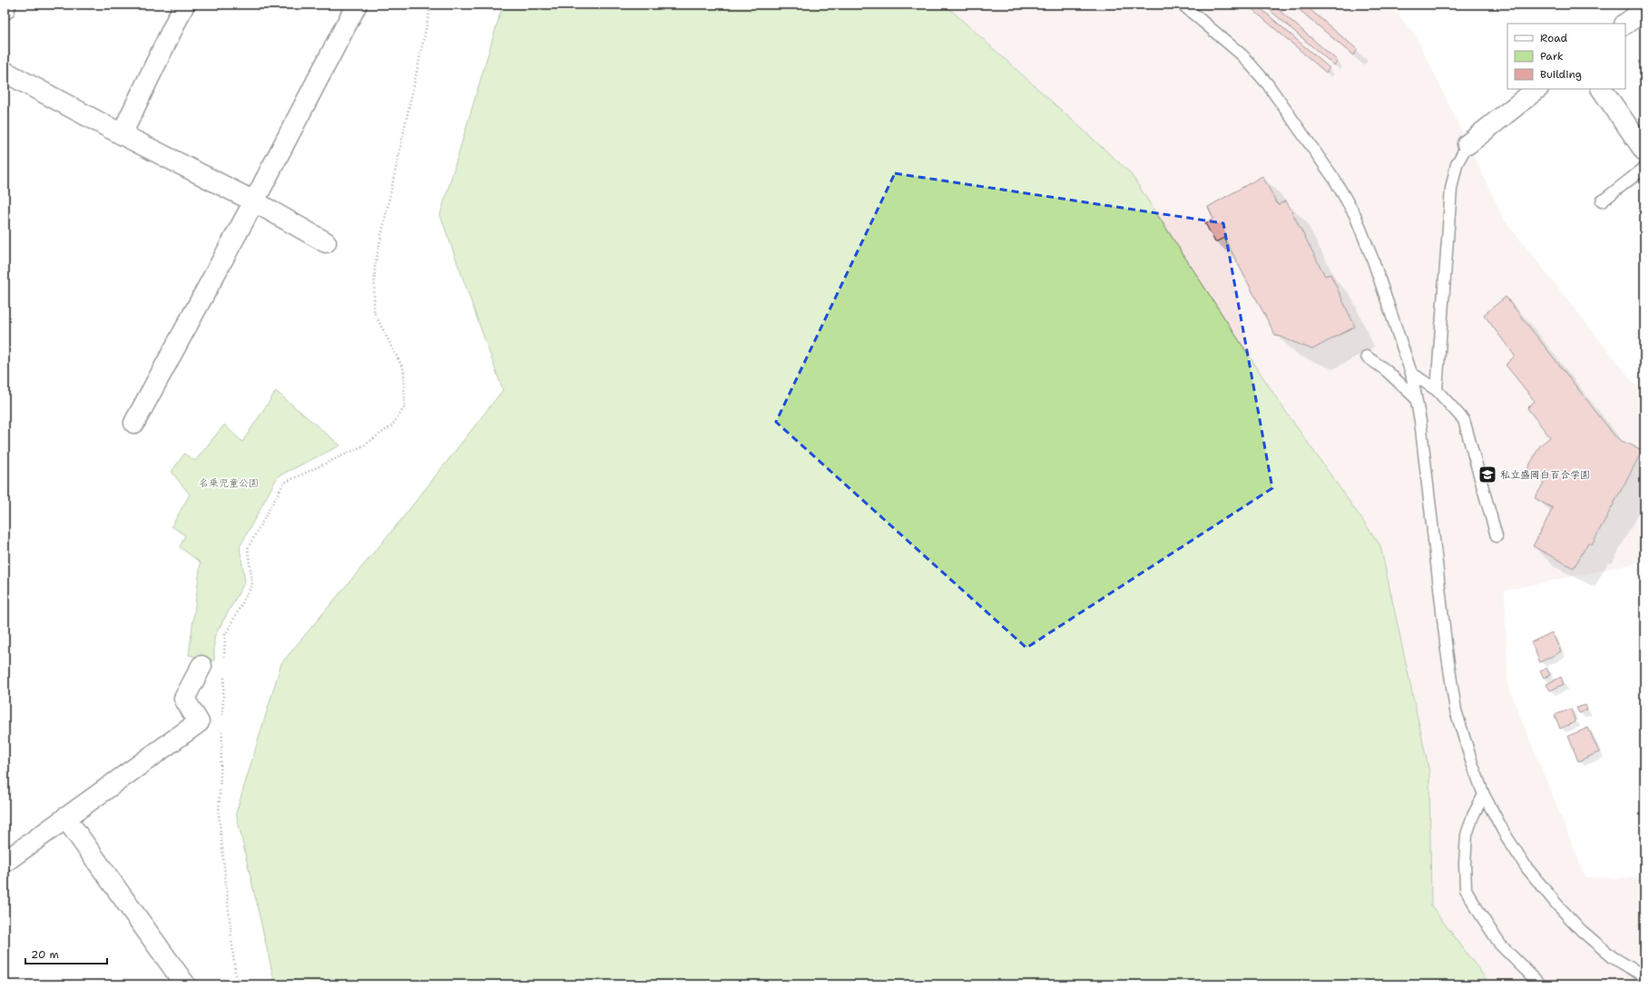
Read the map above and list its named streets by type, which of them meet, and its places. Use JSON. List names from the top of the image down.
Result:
{
  "parks": ["名乗児童公園"],
  "places": {
    "school or university": ["私立盛岡白百合学園"]
  },
  "legend": ["Road", "Park", "Building"],
  "scale_bar": "20 m"
}
